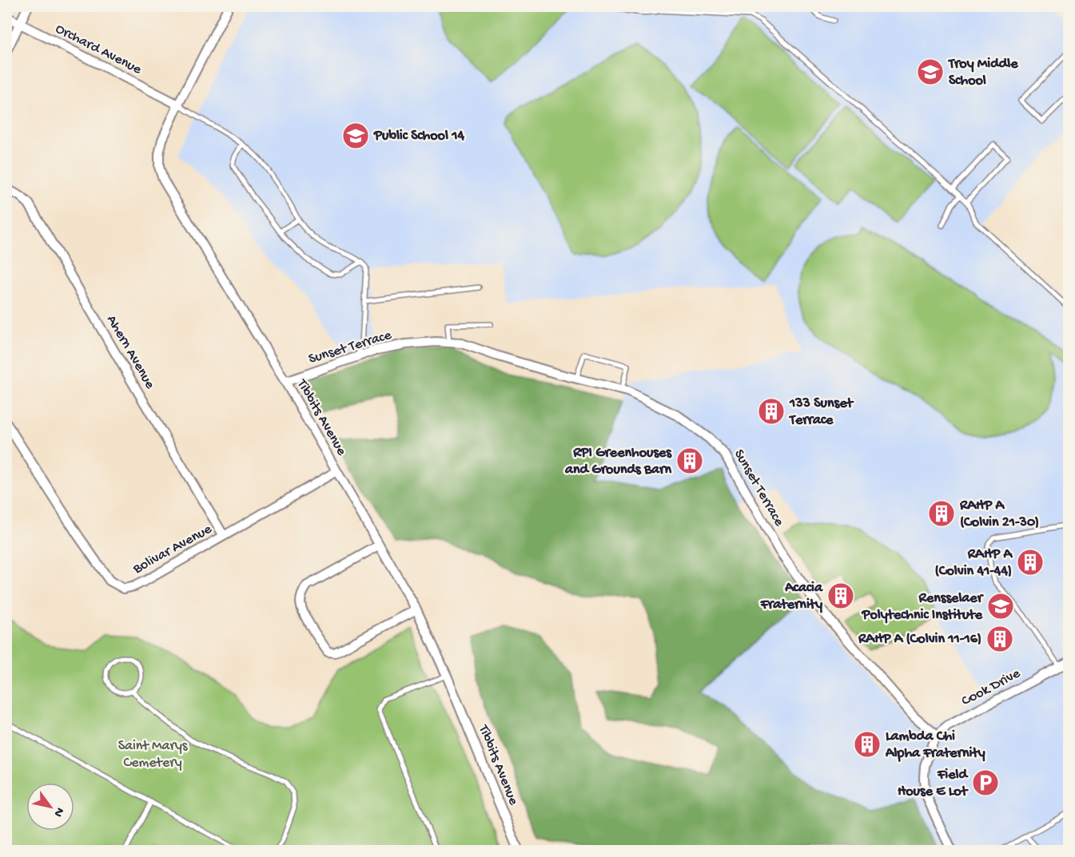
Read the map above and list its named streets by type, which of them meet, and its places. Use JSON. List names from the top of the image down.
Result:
{
  "streets": {
    "street": [
      "Orchard Avenue",
      "Sunset Terrace",
      "Ahern Avenue",
      "Tibbits Avenue",
      "Bolivar Avenue",
      "Cook Drive"
    ]
  },
  "crossings": [
    ["Orchard Avenue", "Tibbits Avenue"],
    ["Sunset Terrace", "Tibbits Avenue"],
    ["Sunset Terrace", "Cook Drive"],
    ["Ahern Avenue", "Bolivar Avenue"],
    ["Tibbits Avenue", "Bolivar Avenue"]
  ],
  "parks": ["Saint Marys Cemetery"],
  "places": {
    "school or university": ["Troy Middle School", "Public School 14", "Rensselaer Polytechnic Institute"],
    "building": [
      "133 Sunset Terrace",
      "RPI Greenhouses and Grounds Barn",
      "RAHP A (Colvin 21-30)",
      "RAHP A (Colvin 41-44)",
      "Acacia Fraternity",
      "RAHP A (Colvin 11-16)",
      "Lambda Chi Alpha Fraternity"
    ],
    "parking": ["Field House E Lot"]
  },
  "north": "bottom right"
}
